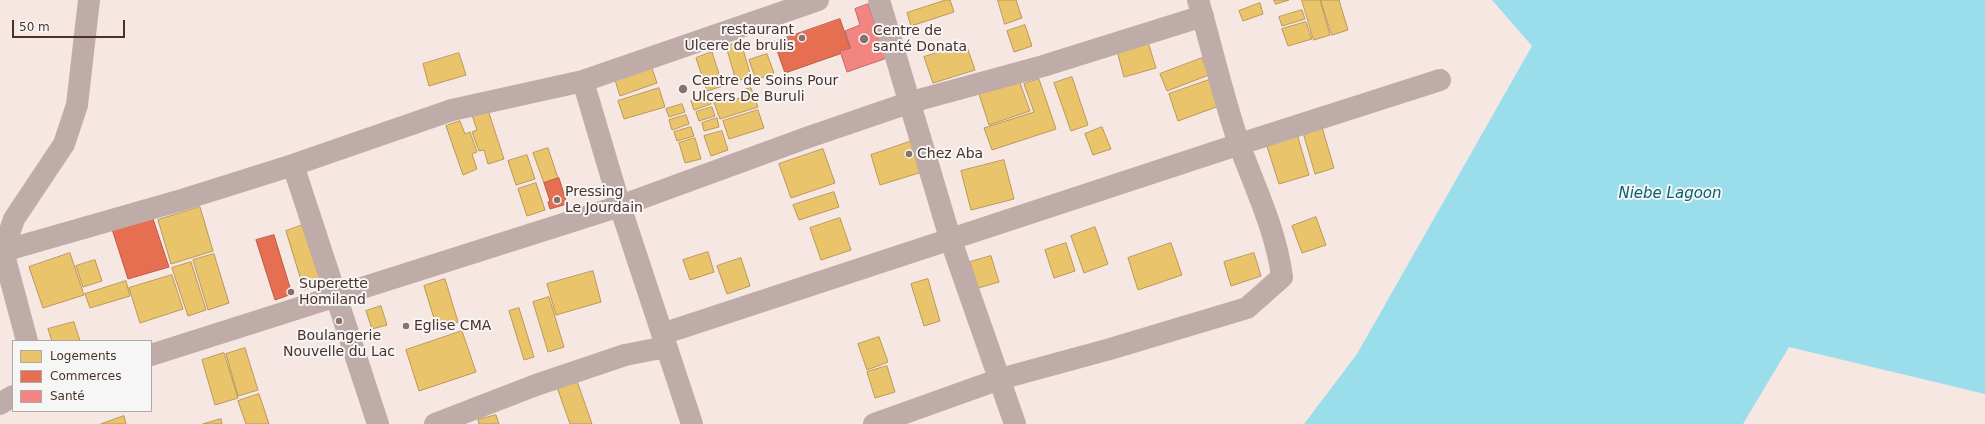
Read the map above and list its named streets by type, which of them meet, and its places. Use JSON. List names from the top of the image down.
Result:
{
  "water": ["Niebe Lagoon"],
  "places": [
    "restaurant Ulcere de brulis",
    "Centre de santé Donata",
    "Centre de Soins Pour Ulcers De Buruli",
    "Chez Aba",
    "Pressing Le Jourdain",
    "Superette Homiland",
    "Boulangerie Nouvelle du Lac",
    "Eglise CMA"
  ],
  "legend": ["Logements", "Commerces", "Santé"],
  "scale_bar": "50 m"
}
